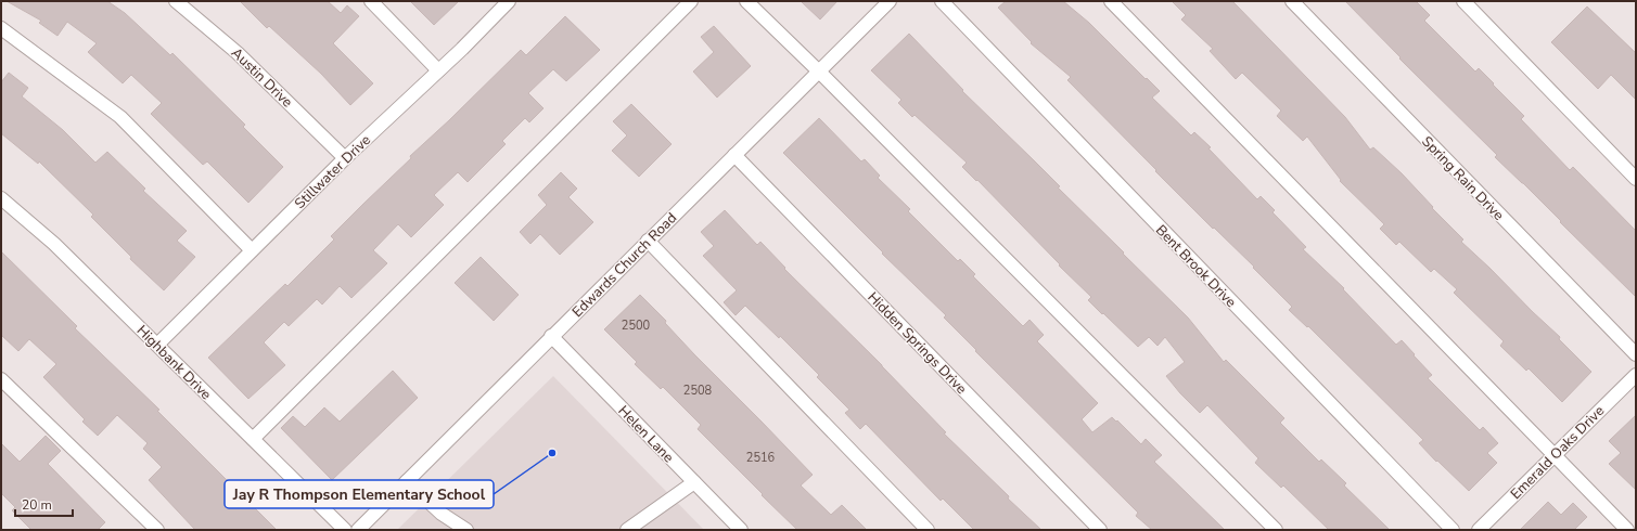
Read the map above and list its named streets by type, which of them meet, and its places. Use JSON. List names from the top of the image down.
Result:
{
  "streets": {
    "street": [
      "Austin Drive",
      "Stillwater Drive",
      "Spring Rain Drive",
      "Edwards Church Road",
      "Bent Brook Drive",
      "Hidden Springs Drive",
      "Highbank Drive",
      "Helen Lane",
      "Emerald Oaks Drive"
    ]
  },
  "crossings": [
    ["Austin Drive", "Stillwater Drive"],
    ["Stillwater Drive", "Highbank Drive"],
    ["Edwards Church Road", "Hidden Springs Drive"],
    ["Edwards Church Road", "Helen Lane"]
  ],
  "places": ["Jay R Thompson Elementary School"],
  "house_numbers": ["2500", "2508", "2516"],
  "scale_bar": "20 m"
}
